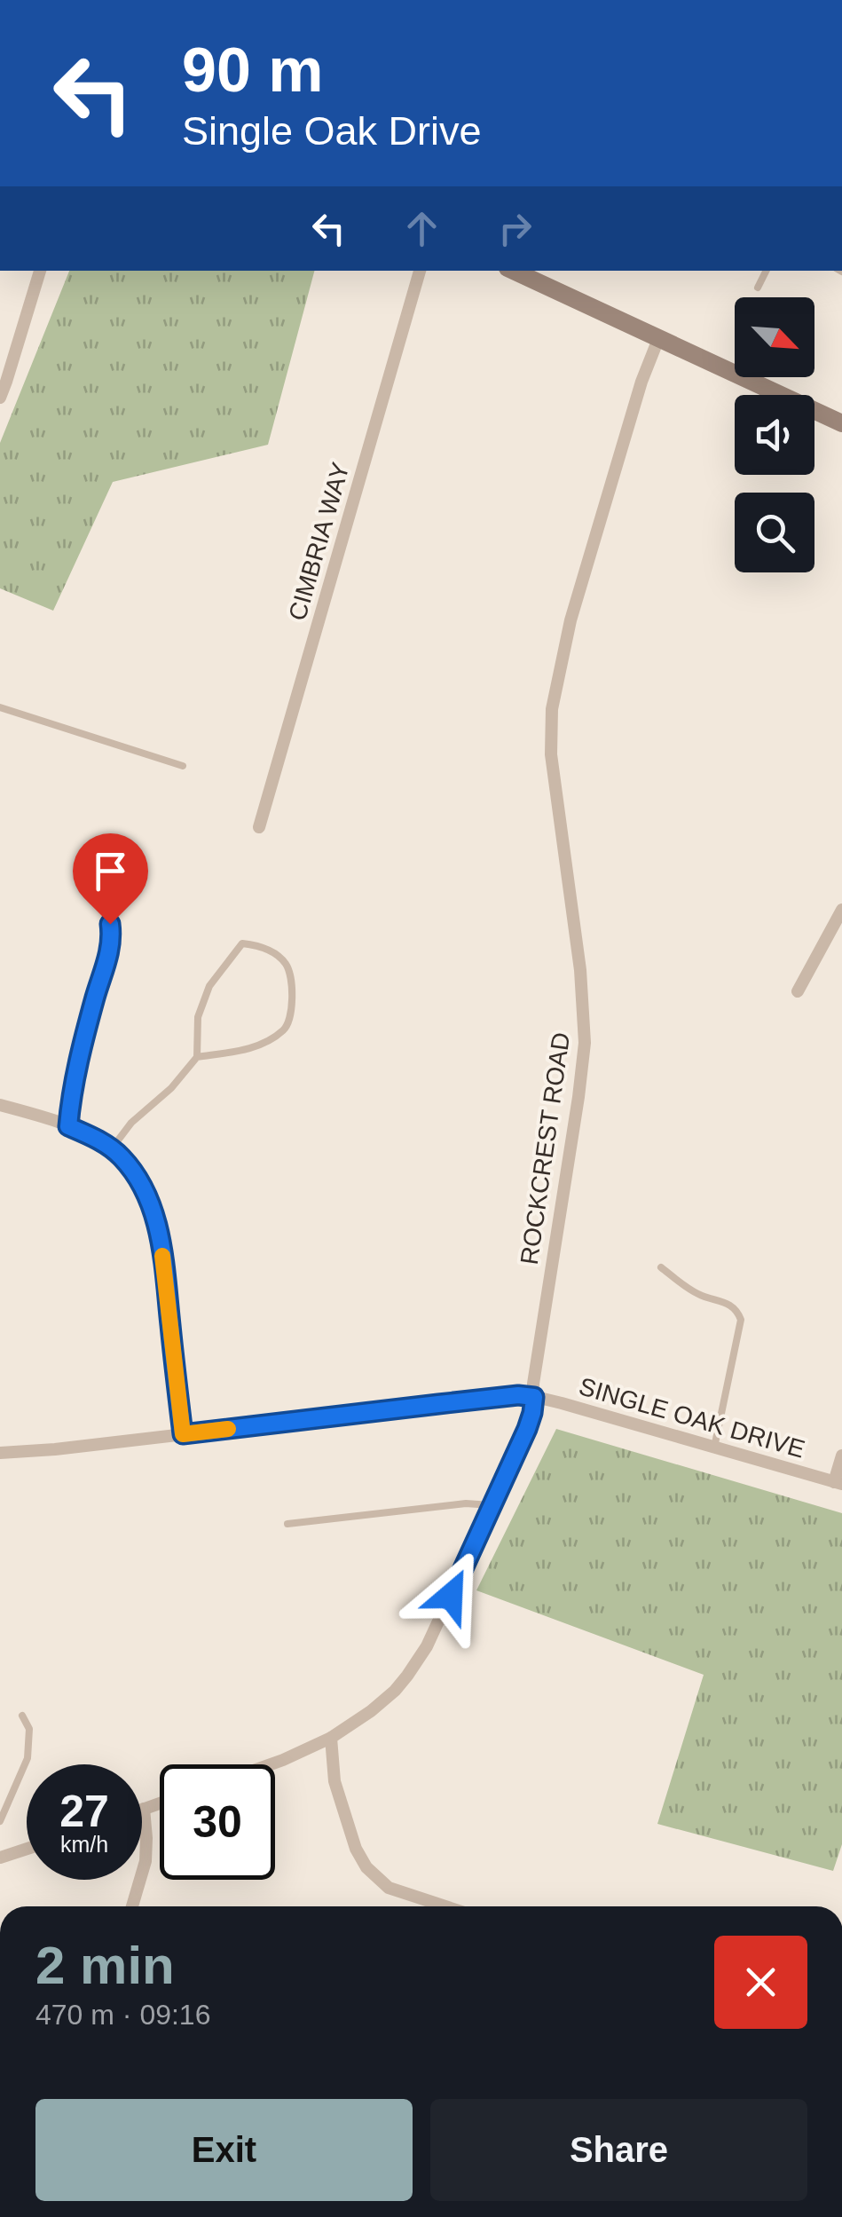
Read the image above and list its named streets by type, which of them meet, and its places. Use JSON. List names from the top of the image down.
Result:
{
  "streets": {
    "street": ["CIMBRIA WAY", "ROCKCREST ROAD", "SINGLE OAK DRIVE"]
  },
  "crossings": [
    ["ROCKCREST ROAD", "SINGLE OAK DRIVE"]
  ],
  "north": "bottom right",
  "page": {
    "turn": ["90 m", "Single Oak Drive"],
    "speed": "27 km/h",
    "limit": "30",
    "heading": ["2 min", "470 m · 09:16"],
    "buttons": ["Exit", "Share"]
  }
}
